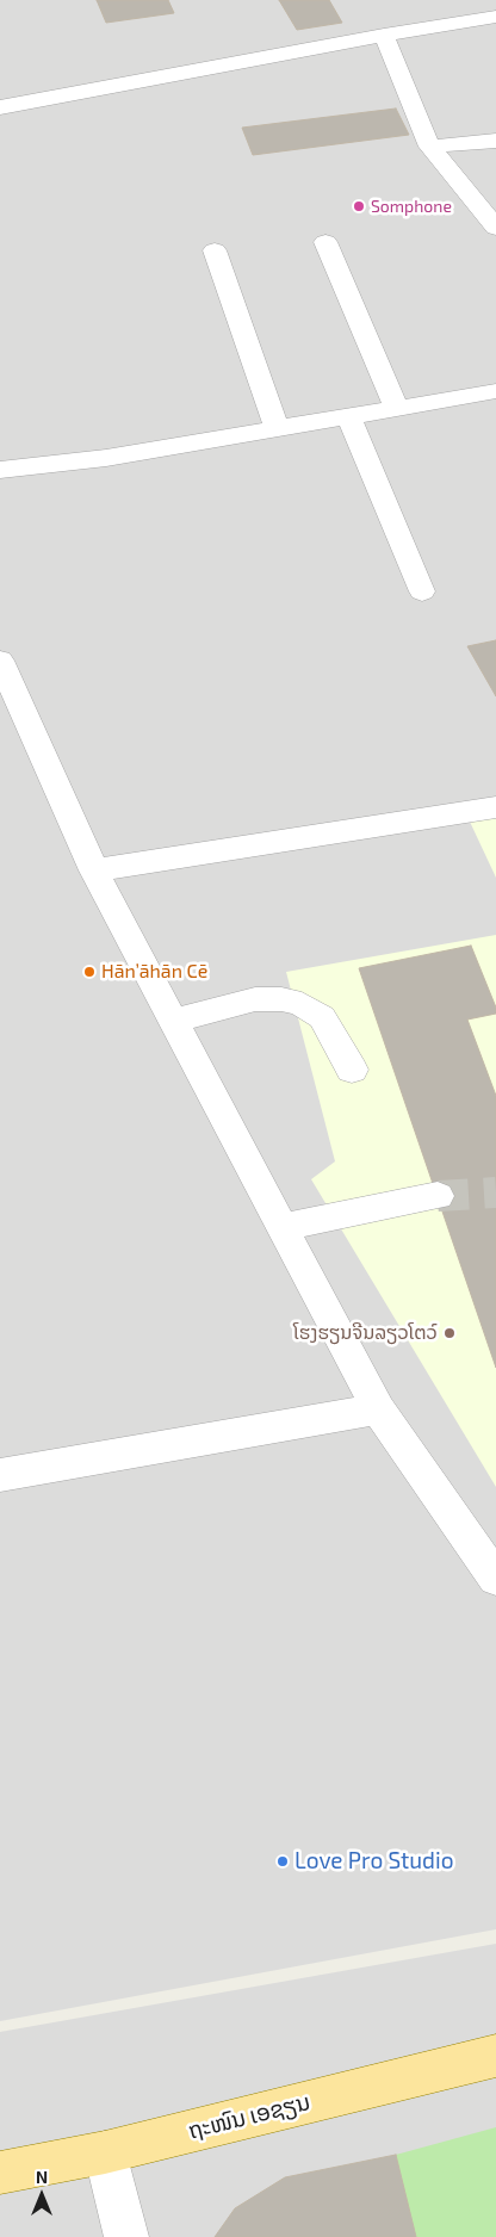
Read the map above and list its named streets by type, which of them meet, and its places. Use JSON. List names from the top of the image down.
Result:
{
  "streets": {
    "main road": ["ຖະໜົນ ເອຊຽນ"]
  },
  "places": [
    "Somphone",
    "Hān’āhān Cē",
    "ໂຮງຮຽນຈີນລຽວໂຕວ໌",
    "Love Pro Studio"
  ],
  "north": "top"
}
